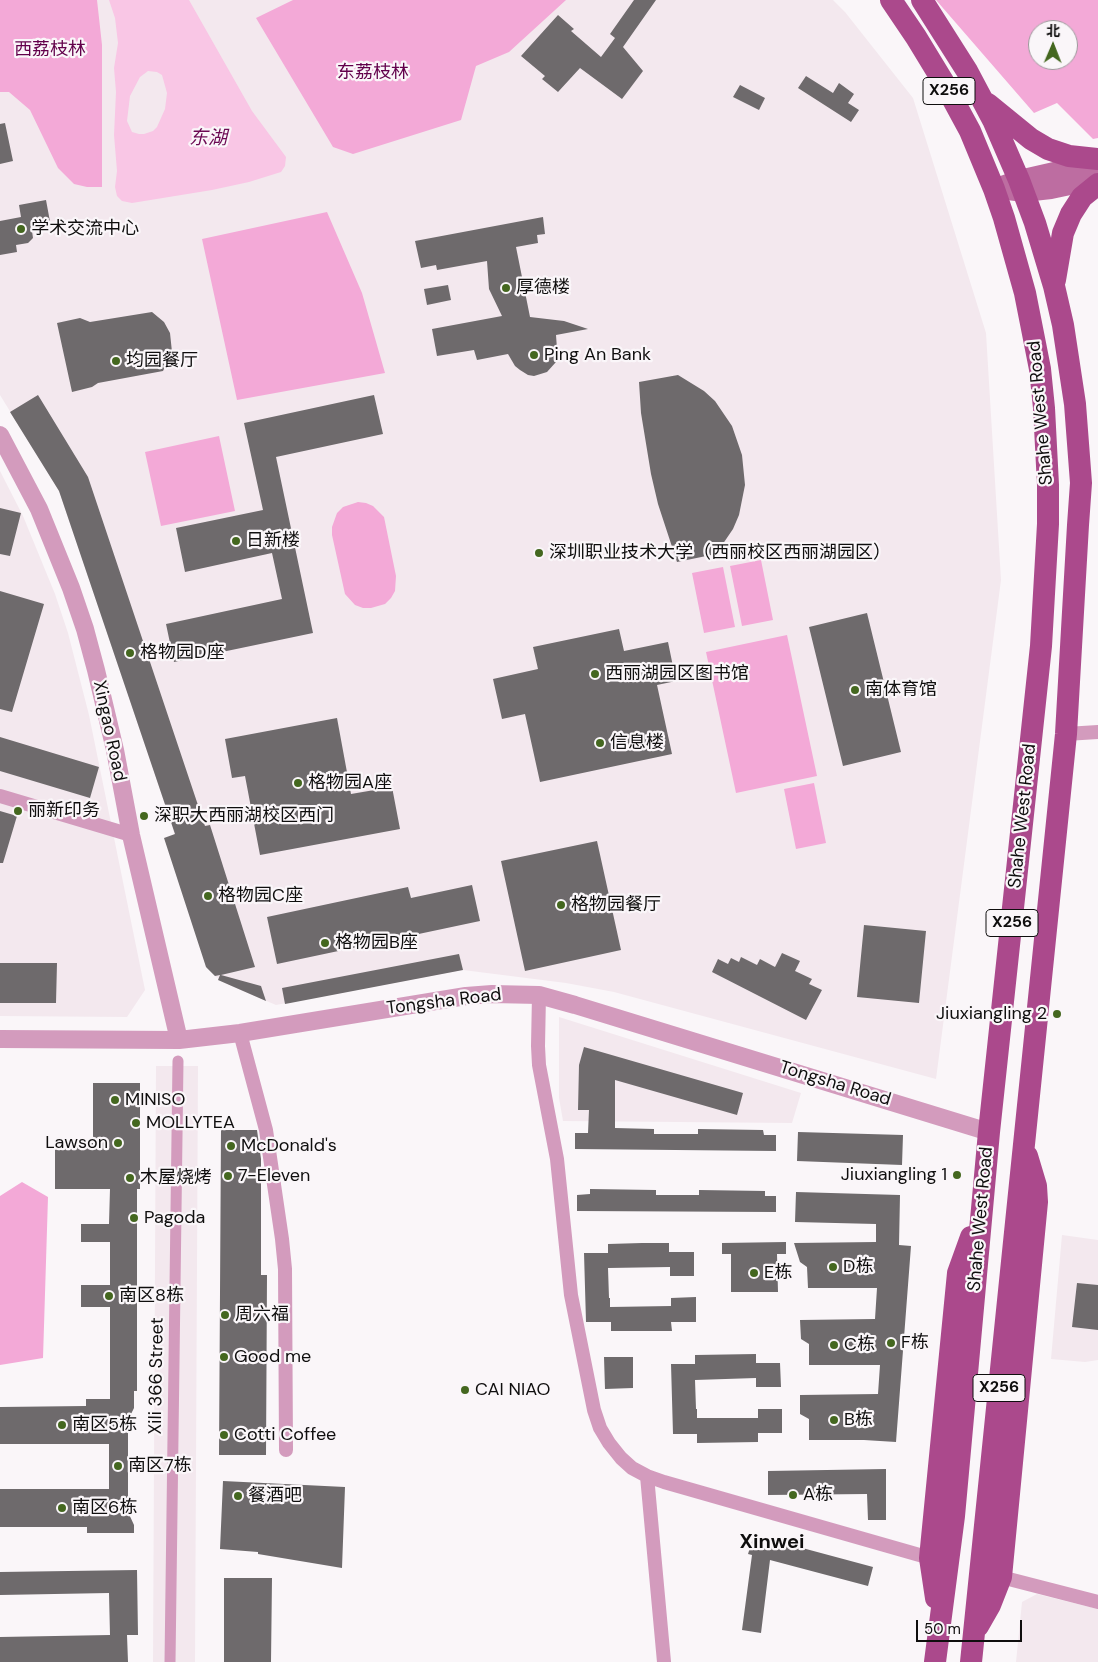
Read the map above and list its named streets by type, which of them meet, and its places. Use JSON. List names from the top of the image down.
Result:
{
  "streets": {
    "main road": ["X256", "Shahe West Road"],
    "street": ["Xingao Road", "Tongsha Road", "Xili 366 Street"]
  },
  "crossings": [
    ["Shahe West Road", "Tongsha Road"],
    ["Xingao Road", "Tongsha Road"]
  ],
  "districts": ["Xinwei"],
  "water": ["东湖"],
  "parks": ["西荔枝林", "东荔枝林"],
  "places": [
    "学术交流中心",
    "厚德楼",
    "Ping An Bank",
    "均园餐厅",
    "日新楼",
    "深圳职业技术大学（西丽校区西丽湖园区）",
    "格物园D座",
    "西丽湖园区图书馆",
    "南体育馆",
    "信息楼",
    "格物园A座",
    "丽新印务",
    "深职大西丽湖校区西门",
    "格物园C座",
    "格物园餐厅",
    "格物园B座",
    "Jiuxiangling 2",
    "MINISO",
    "MOLLYTEA",
    "Lawson",
    "McDonald's",
    "Jiuxiangling 1",
    "7-Eleven",
    "木屋烧烤",
    "Pagoda",
    "D栋",
    "E栋",
    "南区8栋",
    "周六福",
    "F栋",
    "C栋",
    "Good me",
    "CAI NIAO",
    "B栋",
    "南区5栋",
    "Cotti Coffee",
    "南区7栋",
    "A栋",
    "餐酒吧",
    "南区6栋"
  ],
  "scale_bar": "50 m",
  "north": "top"
}
